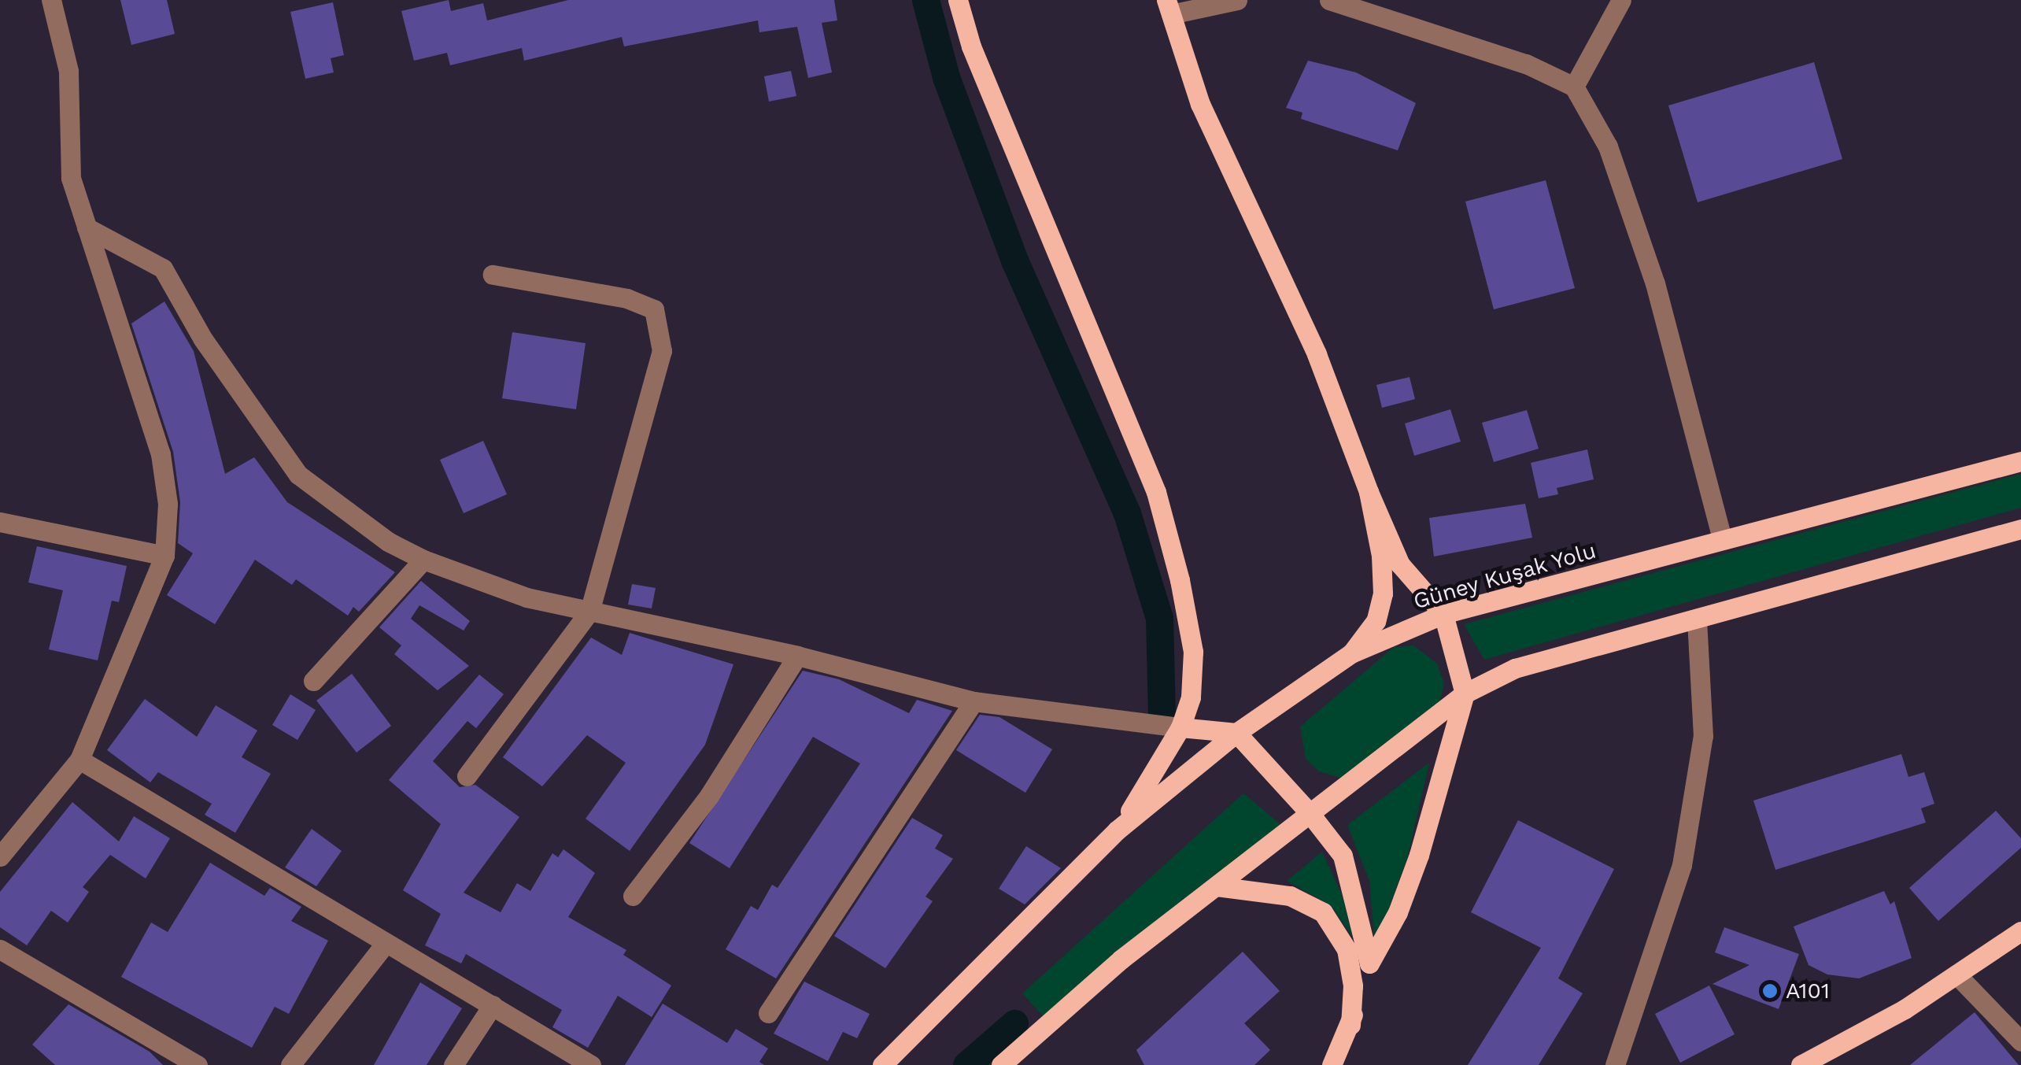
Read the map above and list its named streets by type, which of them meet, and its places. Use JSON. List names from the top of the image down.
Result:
{
  "streets": {
    "main road": ["Güney Kuşak Yolu"]
  },
  "places": ["A101"]
}
